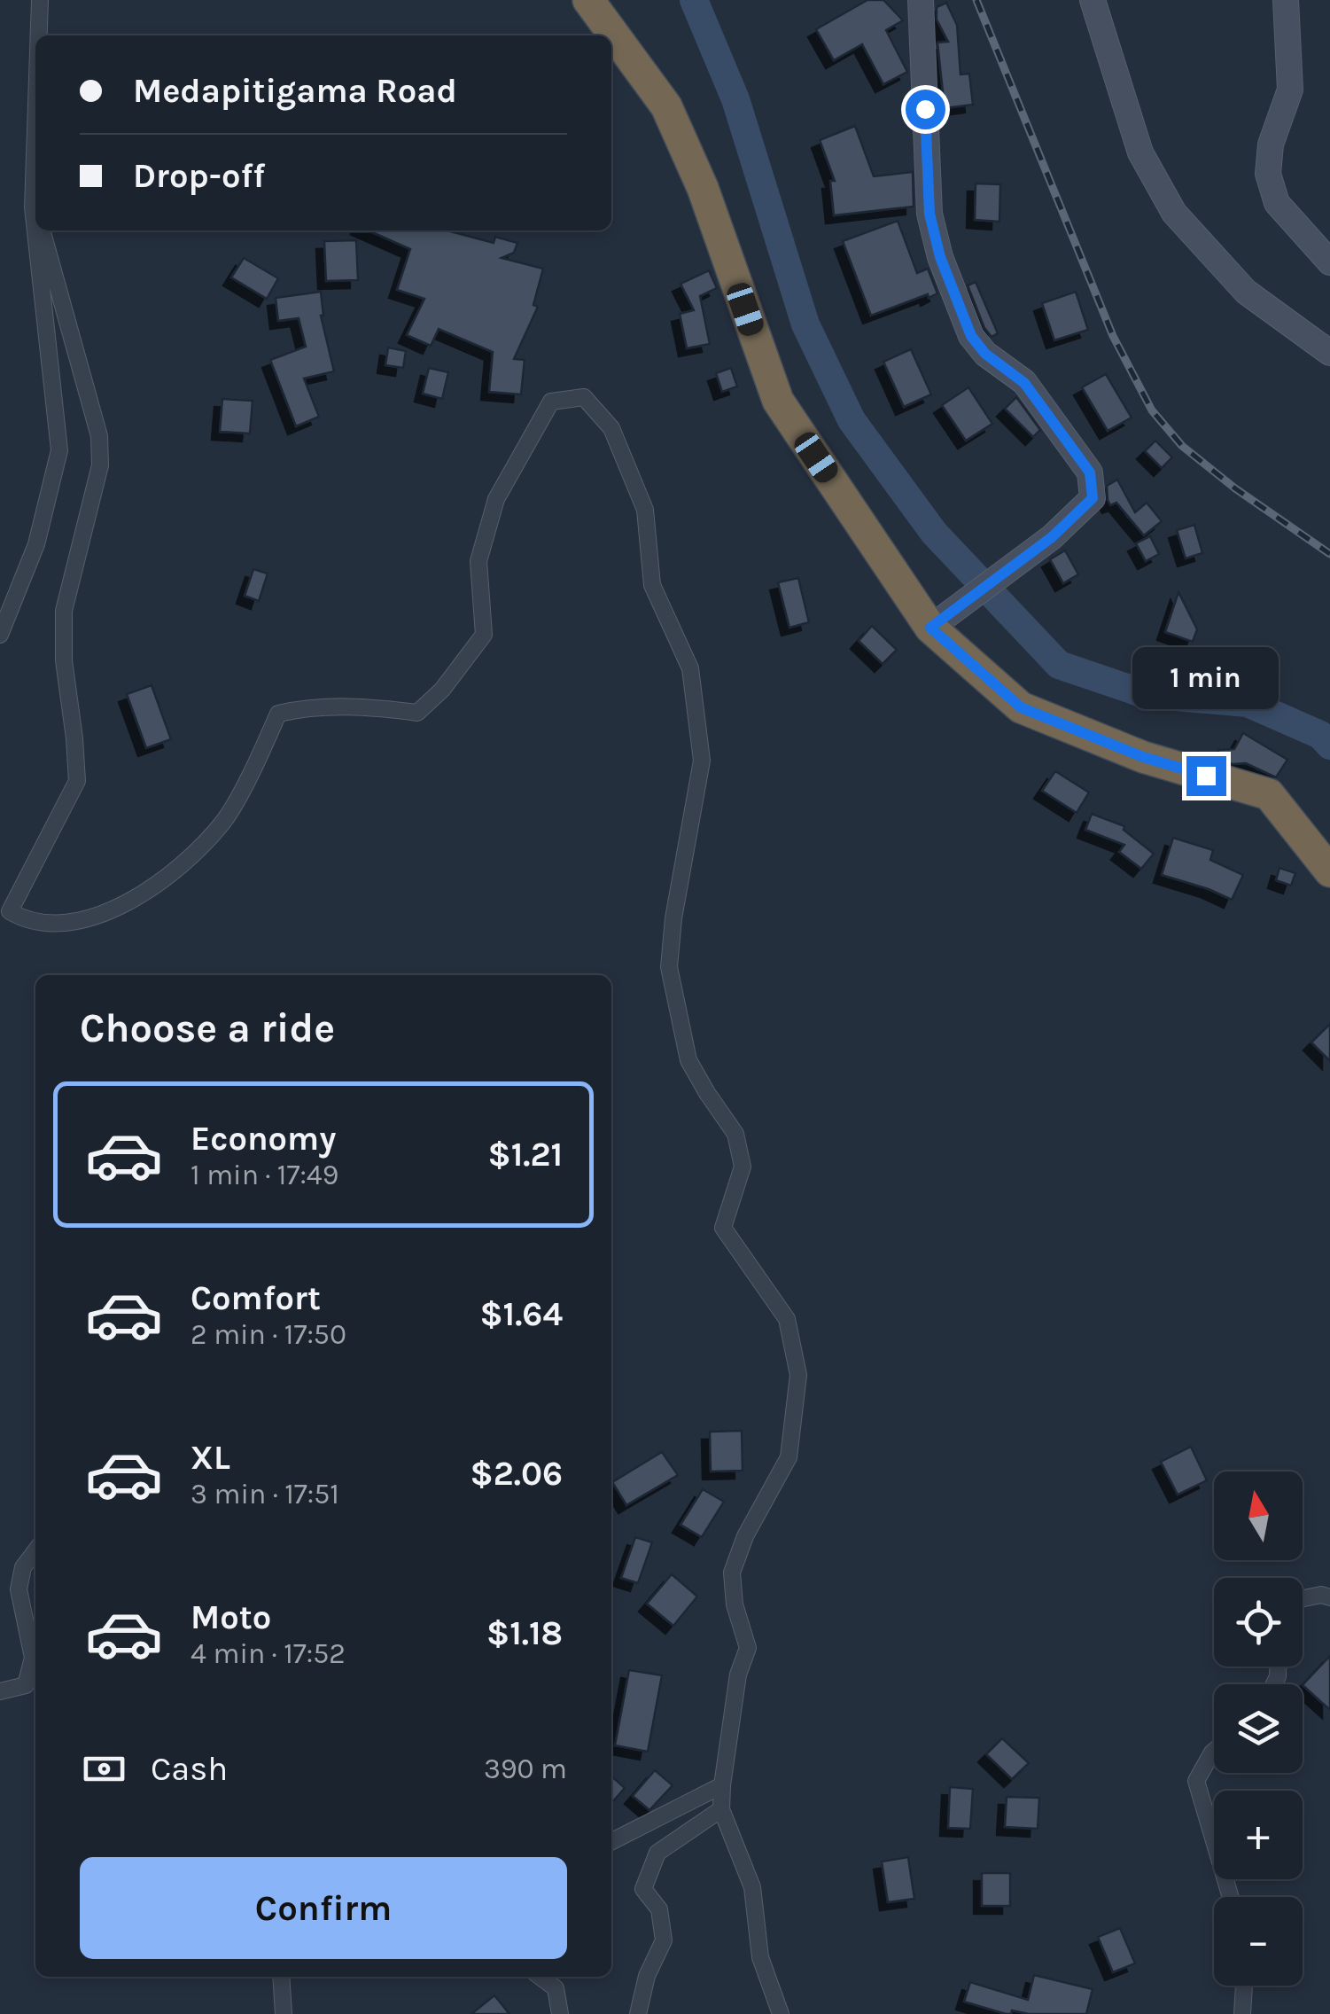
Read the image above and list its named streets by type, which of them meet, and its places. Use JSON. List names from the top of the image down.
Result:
{
  "north": "top",
  "page": {
    "banner": ["Medapitigama Road", "Drop-off"],
    "bubble": "1 min",
    "heading": "Choose a ride",
    "list": [
      {
        "name": "Economy",
        "note": "1 min · 17:49",
        "value": "$1.21"
      },
      {
        "name": "Comfort",
        "note": "2 min · 17:50",
        "value": "$1.64"
      },
      {
        "name": "XL",
        "note": "3 min · 17:51",
        "value": "$2.06"
      },
      {
        "name": "Moto",
        "note": "4 min · 17:52",
        "value": "$1.18"
      }
    ],
    "map_buttons": ["+", "−"],
    "pay": ["Cash", "390 m"],
    "buttons": "Confirm"
  }
}
